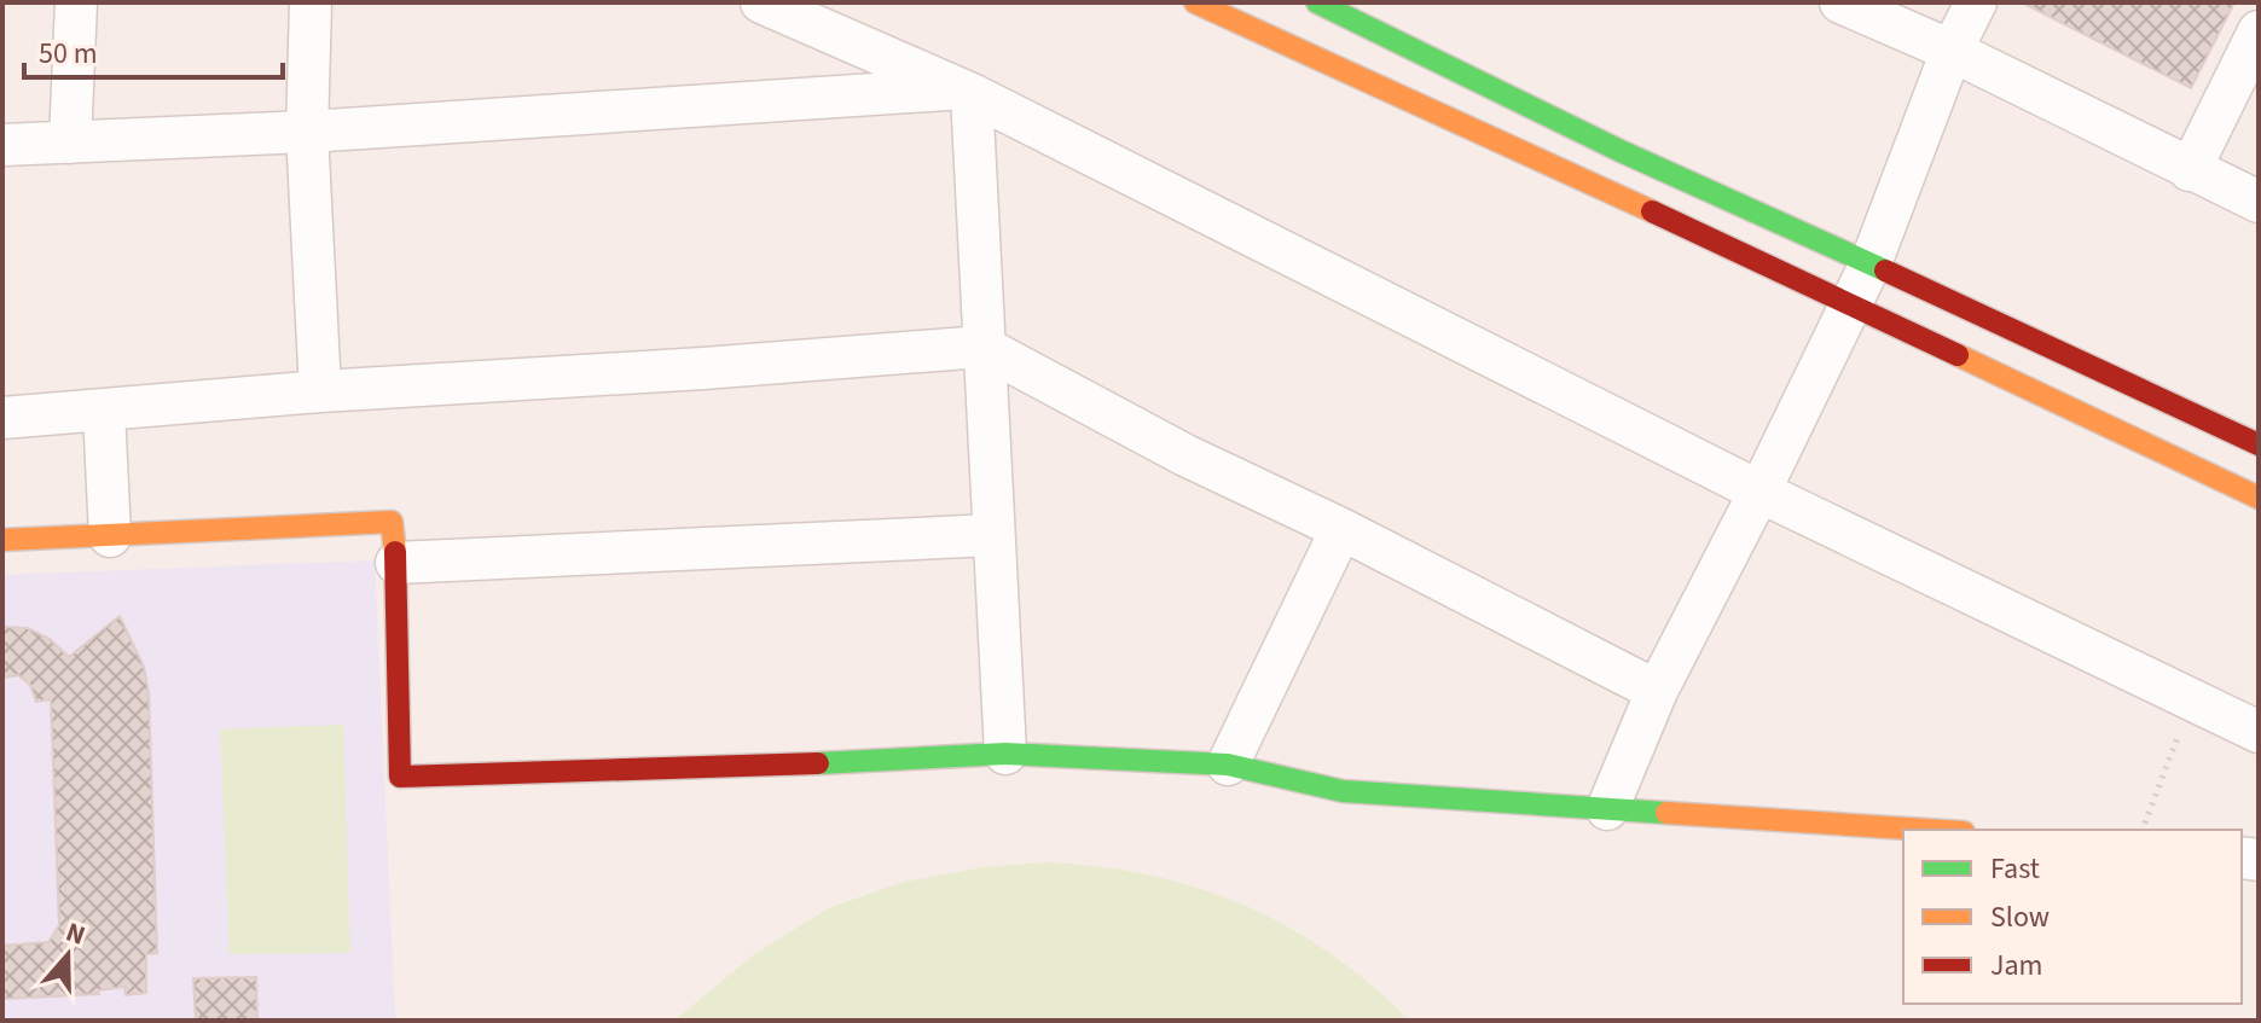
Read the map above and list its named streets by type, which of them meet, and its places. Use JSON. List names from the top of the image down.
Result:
{
  "legend": ["Fast", "Slow", "Jam"],
  "scale_bar": "50 m",
  "north": "top"
}
